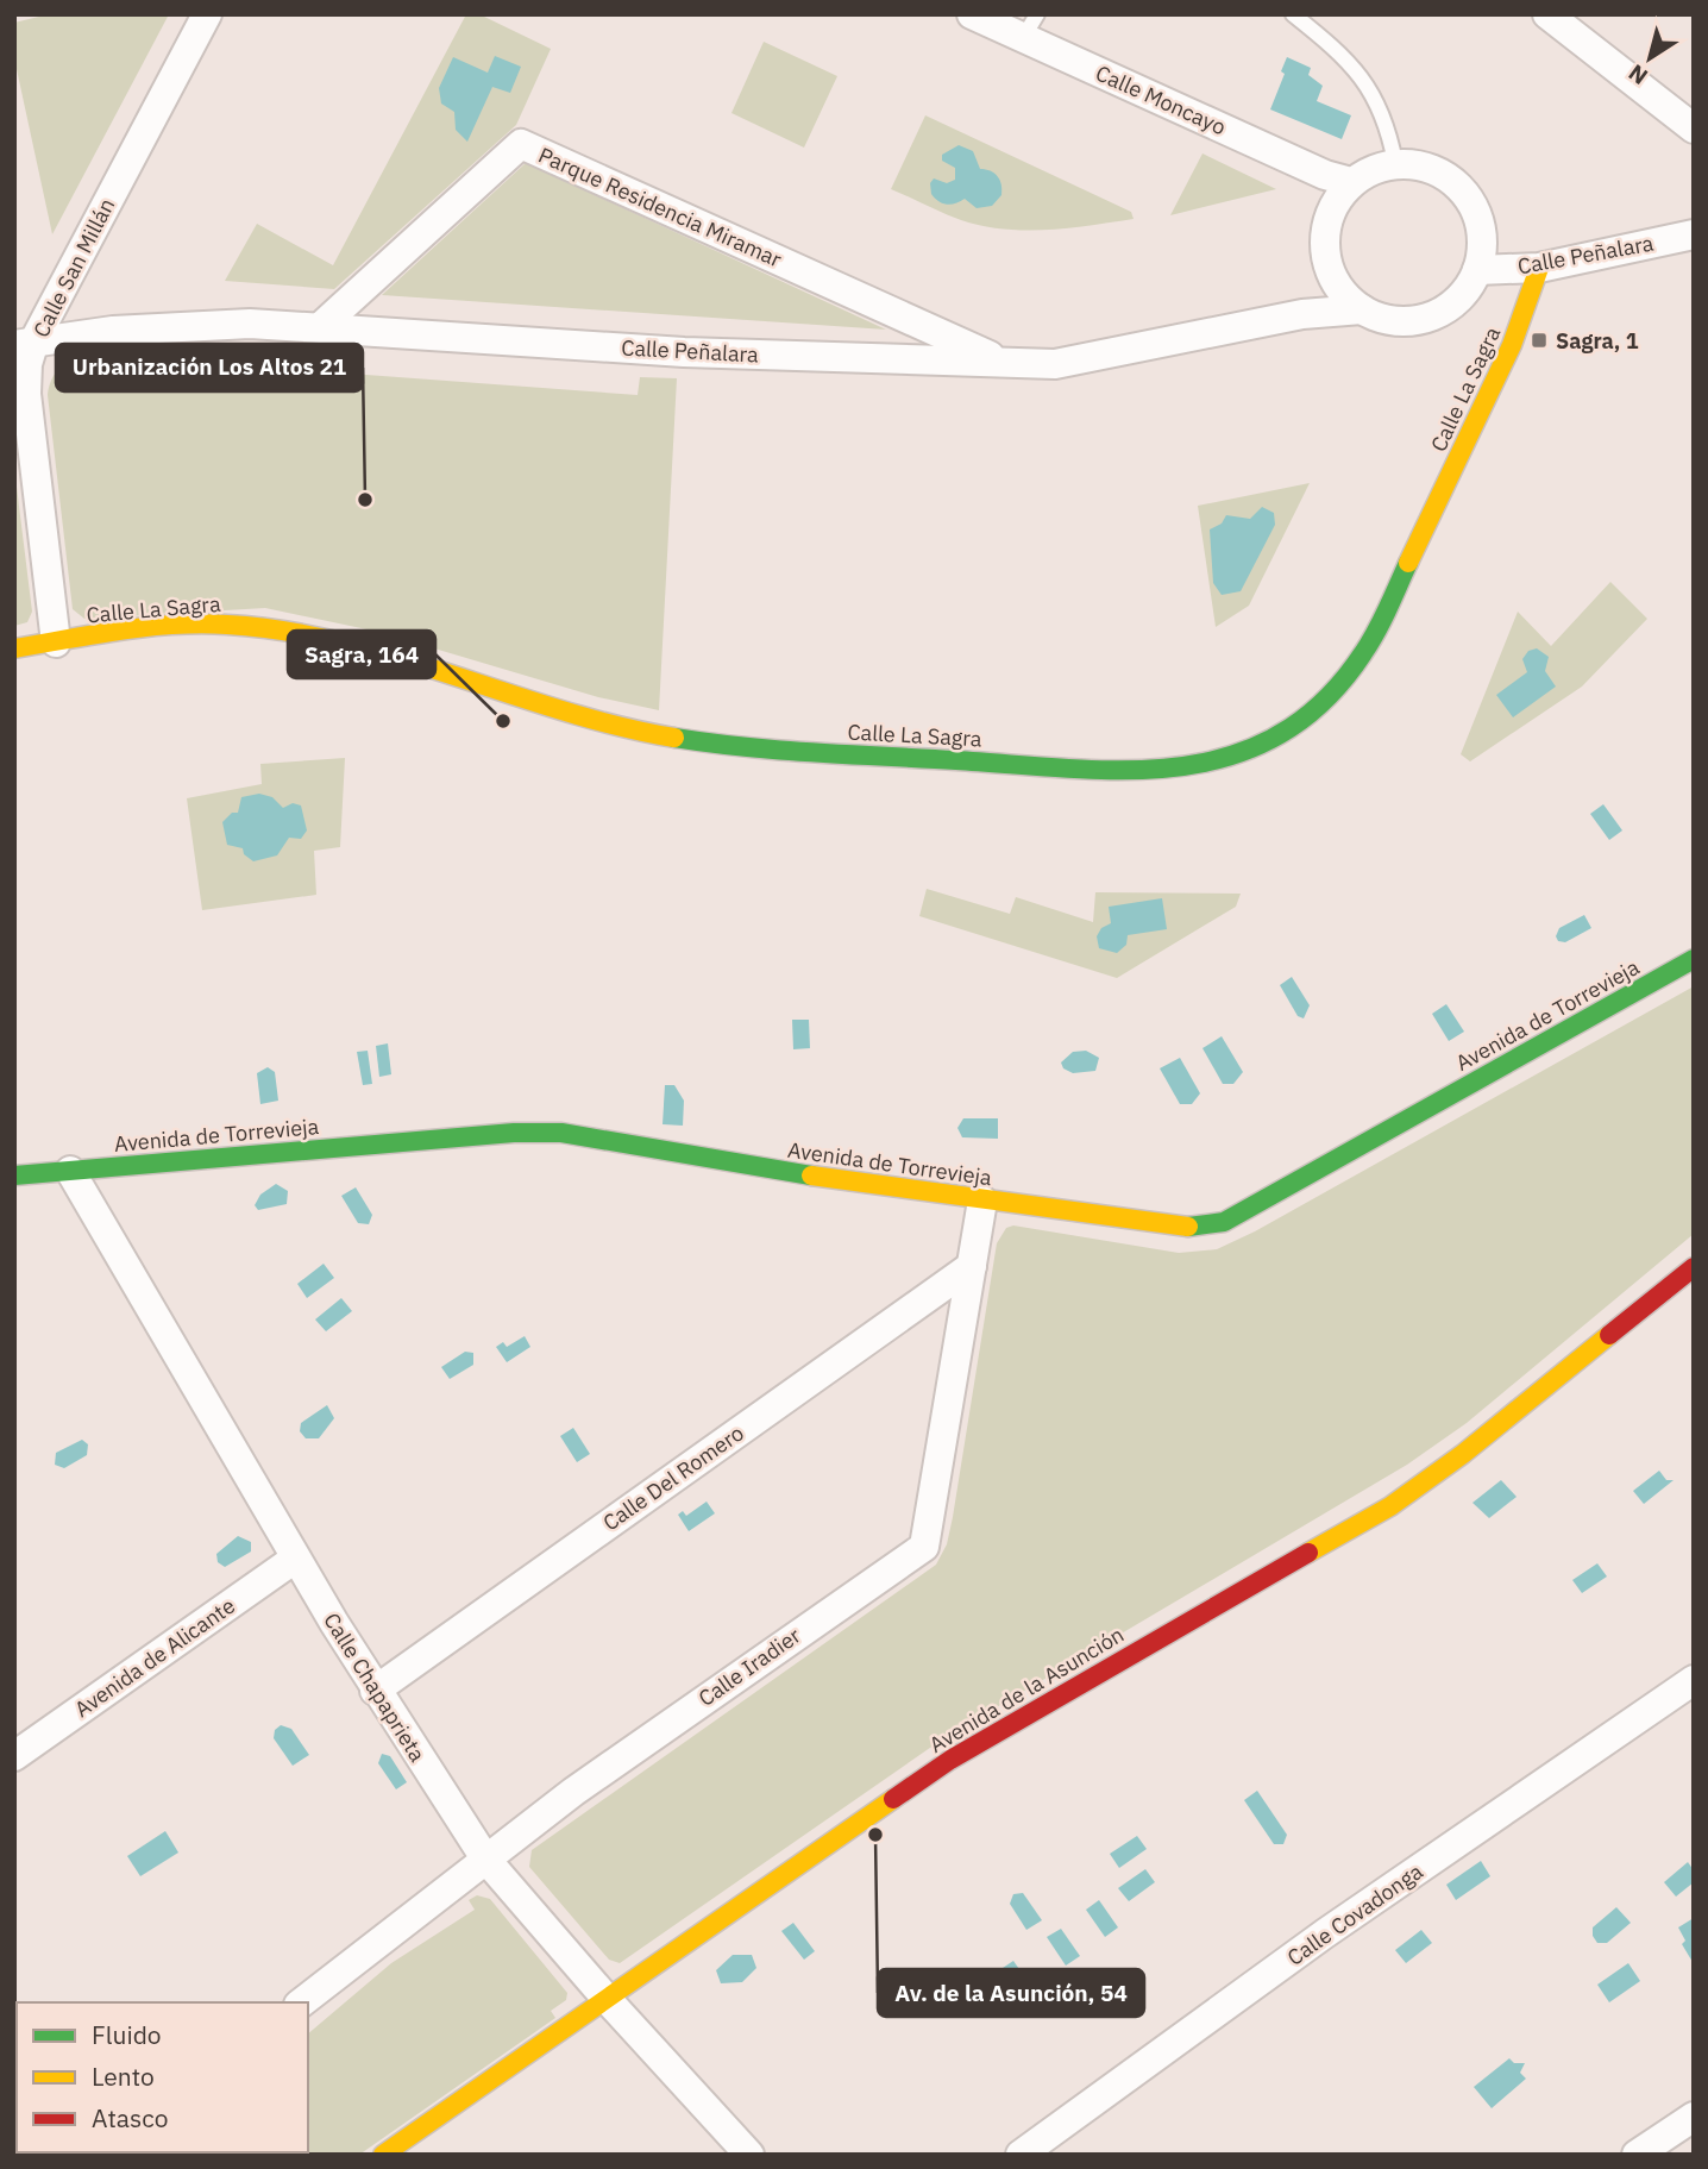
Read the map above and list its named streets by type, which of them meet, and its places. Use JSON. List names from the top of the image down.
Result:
{
  "streets": {
    "street": [
      "Calle Moncayo",
      "Parque Residencia Miramar",
      "Calle Peñalara",
      "Calle San Millán",
      "Calle La Sagra",
      "Avenida de Torrevieja",
      "Calle Del Romero",
      "Avenida de Alicante",
      "Calle Iradier",
      "Calle Chapaprieta",
      "Avenida de la Asunción",
      "Calle Covadonga"
    ]
  },
  "crossings": [
    ["Calle Moncayo", "Calle Peñalara"],
    ["Parque Residencia Miramar", "Calle Peñalara"],
    ["Calle Peñalara", "Calle San Millán"],
    ["Calle Peñalara", "Calle La Sagra"],
    ["Calle San Millán", "Calle La Sagra"],
    ["Avenida de Torrevieja", "Calle Iradier"],
    ["Avenida de Torrevieja", "Calle Chapaprieta"],
    ["Calle Del Romero", "Calle Iradier"],
    ["Calle Del Romero", "Calle Chapaprieta"],
    ["Avenida de Alicante", "Calle Chapaprieta"],
    ["Calle Iradier", "Calle Chapaprieta"],
    ["Calle Chapaprieta", "Avenida de la Asunción"]
  ],
  "places": {
    "transit": ["Sagra, 1"],
    "other": ["Urbanización Los Altos 21", "Sagra, 164", "Av. de la Asunción, 54"]
  },
  "legend": ["Fluido", "Lento", "Atasco"],
  "north": "bottom left"
}
